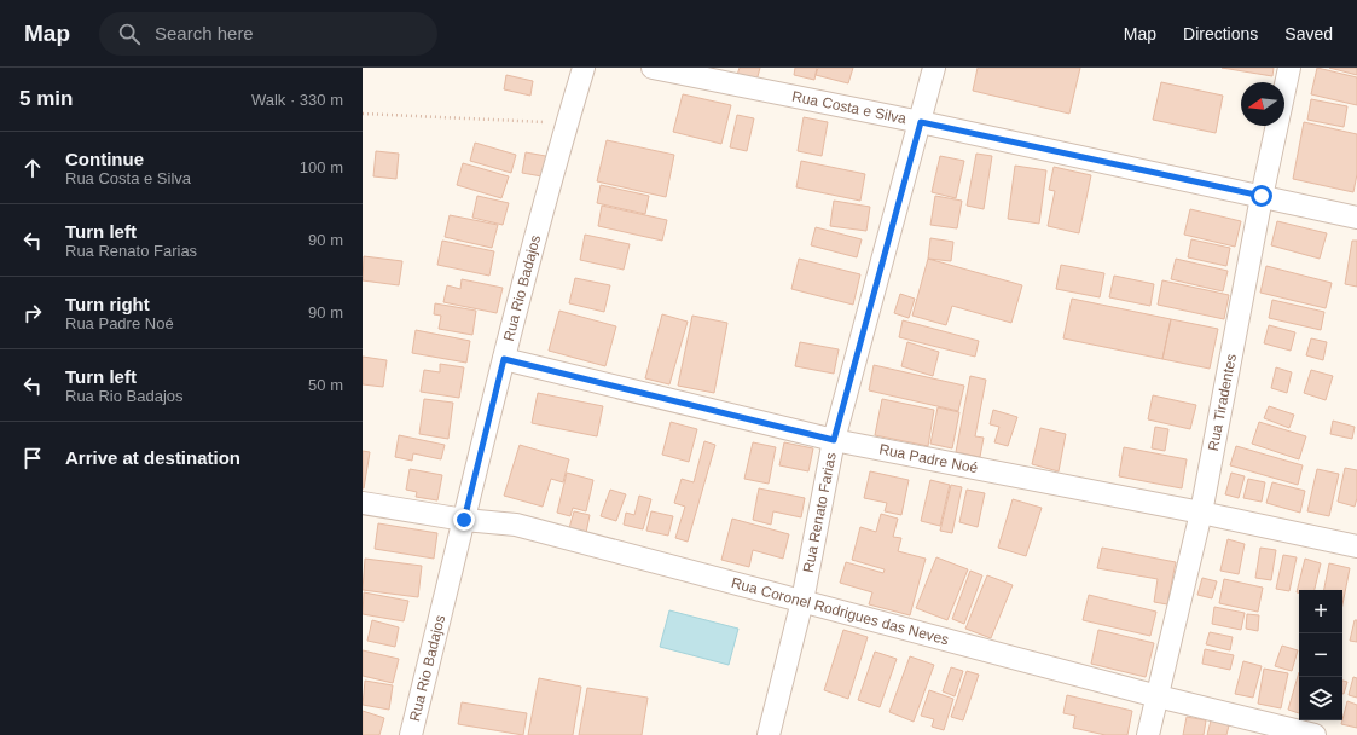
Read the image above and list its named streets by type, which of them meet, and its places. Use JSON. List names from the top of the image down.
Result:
{
  "streets": {
    "street": [
      "Rua Costa e Silva",
      "Rua Rio Badajos",
      "Rua Tiradentes",
      "Rua Padre Noé",
      "Rua Renato Farias",
      "Rua Coronel Rodrigues das Neves"
    ]
  },
  "crossings": [
    ["Rua Costa e Silva", "Rua Tiradentes"],
    ["Rua Costa e Silva", "Rua Renato Farias"],
    ["Rua Rio Badajos", "Rua Padre Noé"],
    ["Rua Rio Badajos", "Rua Coronel Rodrigues das Neves"],
    ["Rua Tiradentes", "Rua Padre Noé"],
    ["Rua Tiradentes", "Rua Coronel Rodrigues das Neves"],
    ["Rua Padre Noé", "Rua Renato Farias"],
    ["Rua Renato Farias", "Rua Coronel Rodrigues das Neves"]
  ],
  "north": "left",
  "page": {
    "header": "Map",
    "search": "Search here",
    "nav": ["Map", "Directions", "Saved"],
    "heading": ["5 min", "Walk · 330 m"],
    "list": [
      ["Continue", "Rua Costa e Silva", "100 m"],
      ["Turn left", "Rua Renato Farias", "90 m"],
      ["Turn right", "Rua Padre Noé", "90 m"],
      ["Turn left", "Rua Rio Badajos", "50 m"],
      "Arrive at destination"
    ],
    "map_buttons": ["+", "−"]
  }
}
